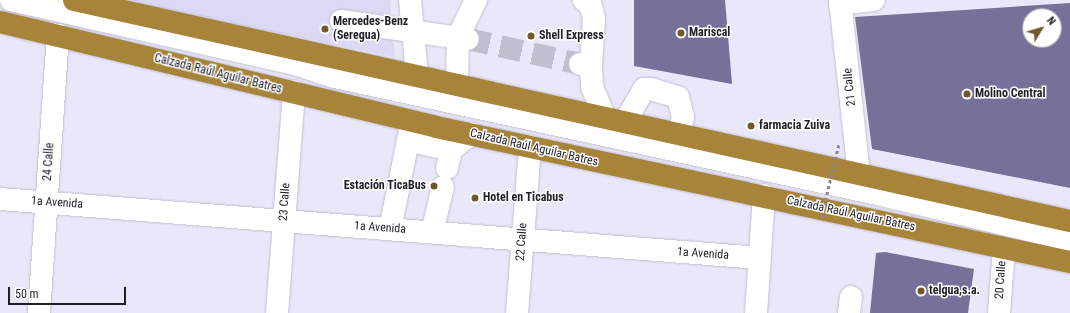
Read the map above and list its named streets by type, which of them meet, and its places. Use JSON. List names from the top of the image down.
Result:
{
  "streets": {
    "highway": ["Calzada Raúl Aguilar Batres"],
    "street": [
      "21 Calle",
      "24 Calle",
      "23 Calle",
      "1a Avenida",
      "22 Calle",
      "20 Calle"
    ]
  },
  "crossings": [
    ["Calzada Raúl Aguilar Batres", "24 Calle"],
    ["Calzada Raúl Aguilar Batres", "23 Calle"],
    ["Calzada Raúl Aguilar Batres", "22 Calle"],
    ["Calzada Raúl Aguilar Batres", "20 Calle"],
    ["24 Calle", "1a Avenida"],
    ["23 Calle", "1a Avenida"],
    ["1a Avenida", "22 Calle"]
  ],
  "places": [
    "Mercedes-Benz (Seregua)",
    "Mariscal",
    "Shell Express",
    "Molino Central",
    "farmacia Zuiva",
    "Estación TicaBus",
    "Hotel en Ticabus",
    "telgua,s.a."
  ],
  "scale_bar": "50 m",
  "north": "top right"
}
